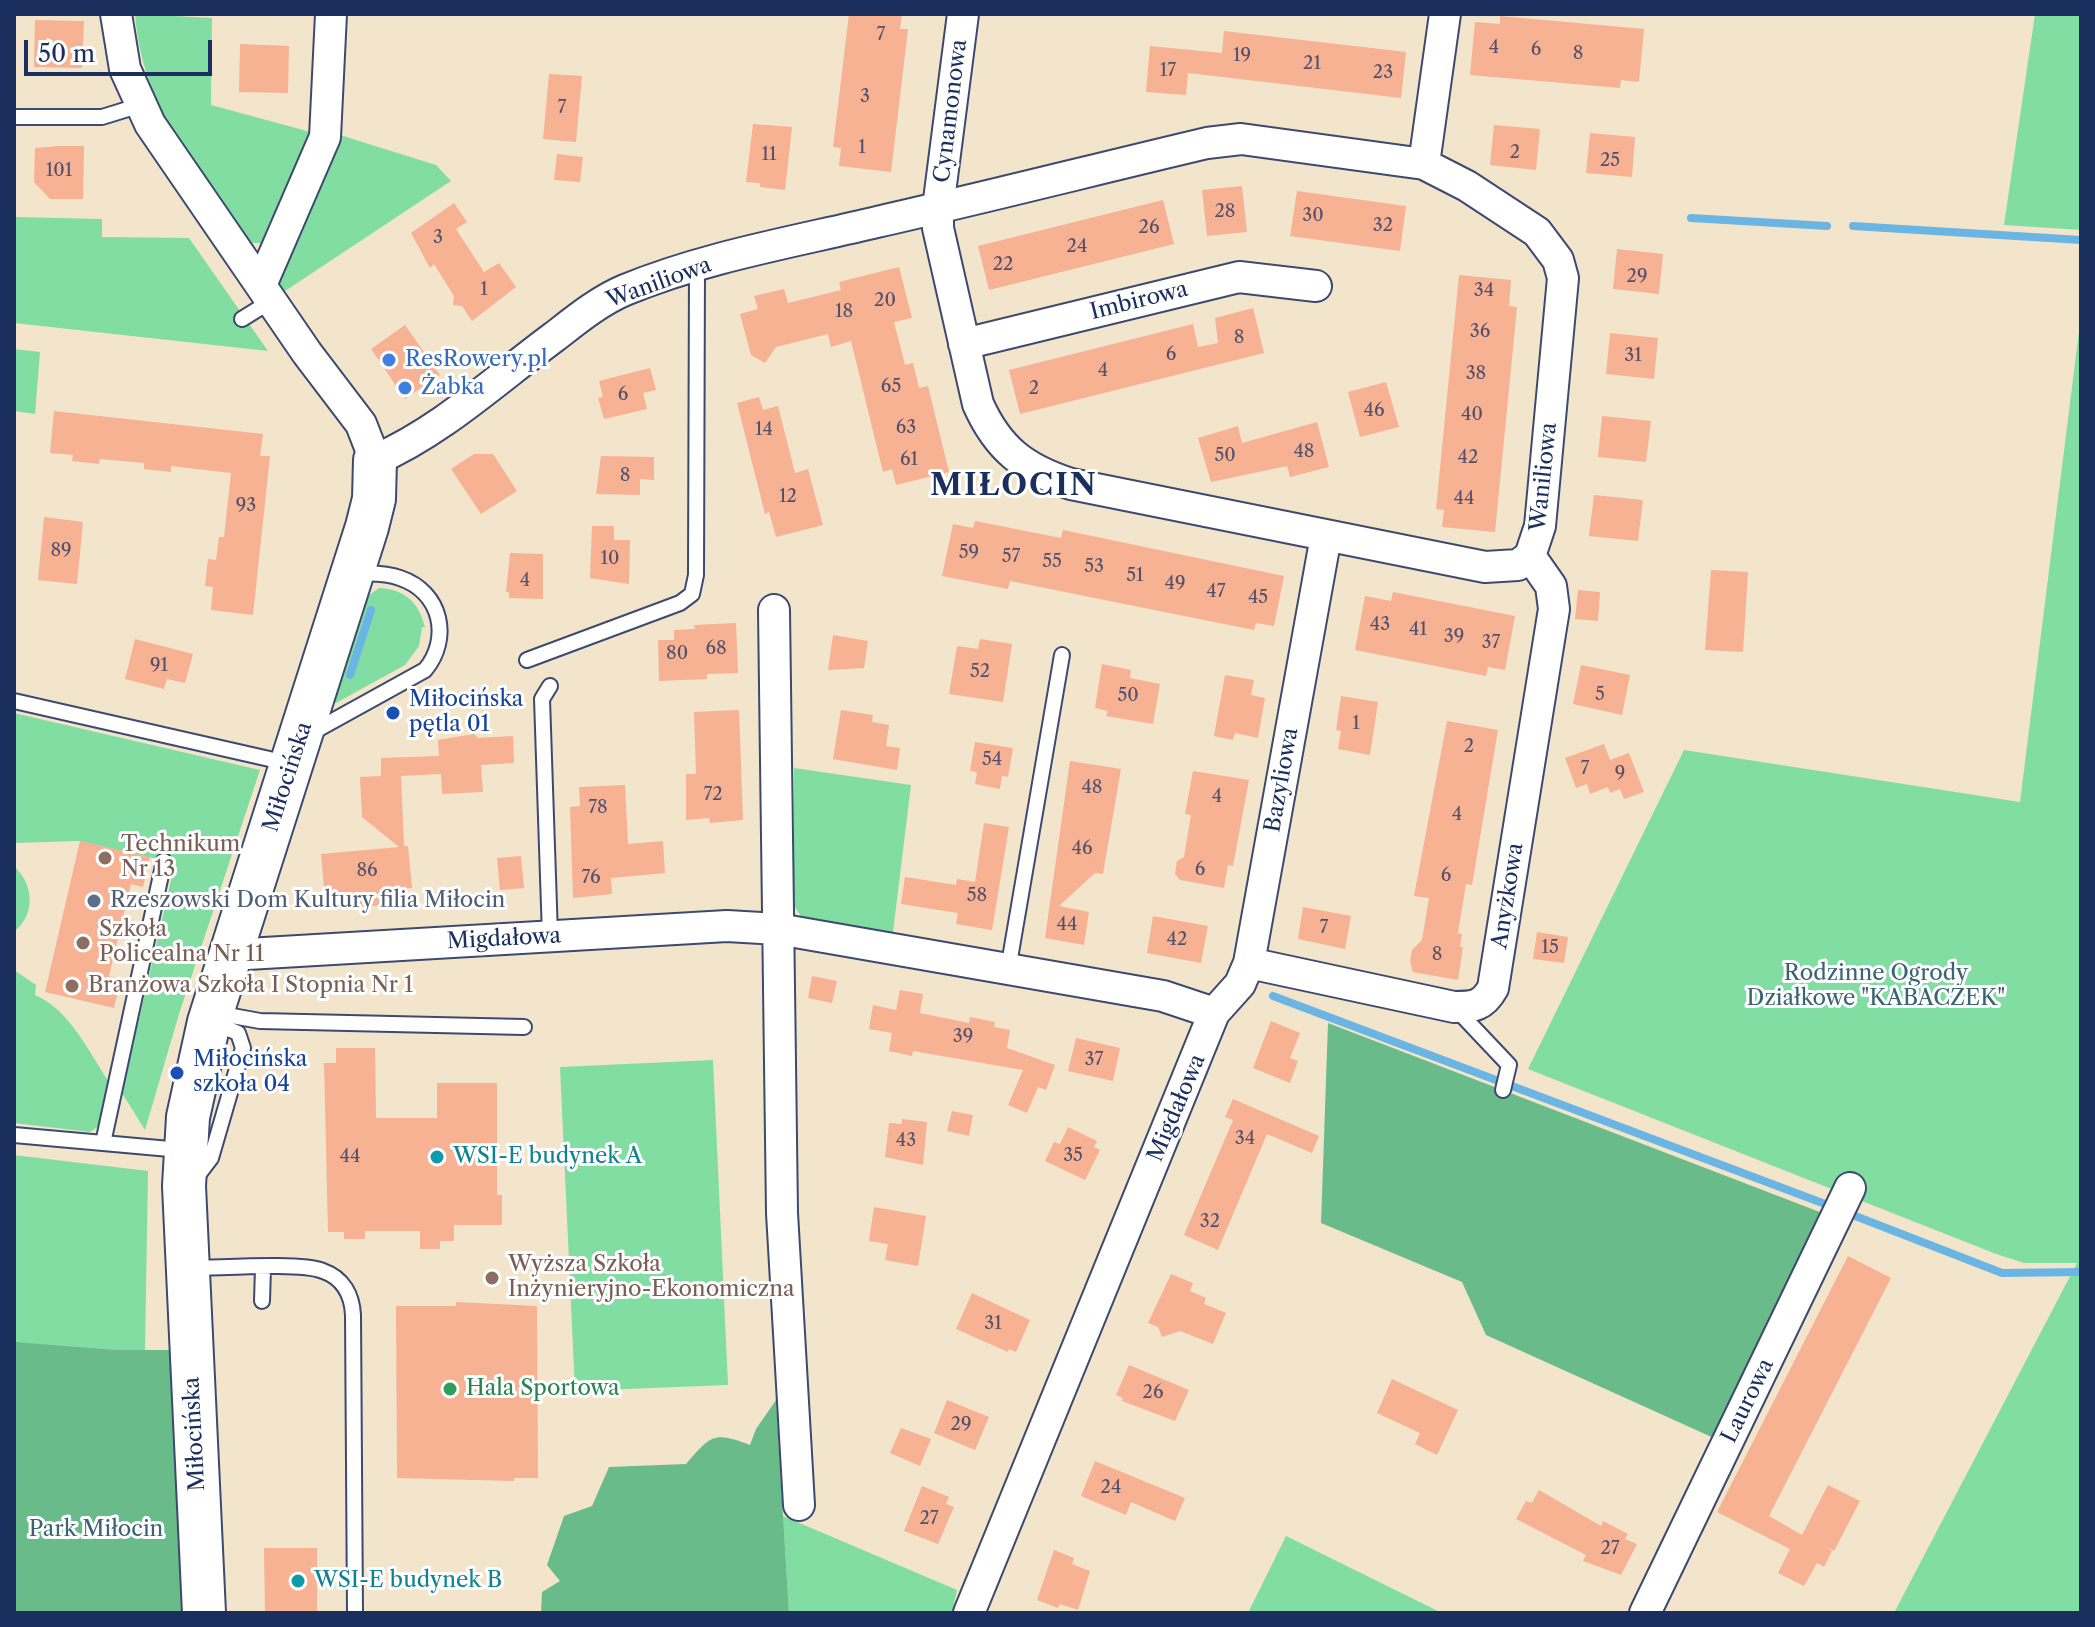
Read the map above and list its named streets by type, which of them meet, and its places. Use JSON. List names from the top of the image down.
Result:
{
  "streets": {
    "street": [
      "Cynamonowa",
      "Waniliowa",
      "Imbirowa",
      "Miłocińska",
      "Bazyliowa",
      "Anyżkowa",
      "Migdałowa",
      "Laurowa"
    ]
  },
  "crossings": [
    ["Cynamonowa", "Waniliowa"],
    ["Waniliowa", "Imbirowa"],
    ["Waniliowa", "Miłocińska"],
    ["Waniliowa", "Bazyliowa"],
    ["Waniliowa", "Anyżkowa"],
    ["Miłocińska", "Migdałowa"],
    ["Bazyliowa", "Migdałowa"]
  ],
  "districts": ["MIŁOCIN"],
  "parks": ["Rodzinne Ogrody Działkowe \"KABACZEK\"", "Park Miłocin"],
  "places": [
    "ResRowery.pl",
    "Żabka",
    "Miłocińska pętla 01",
    "Technikum Nr 13",
    "Rzeszowski Dom Kultury filia Miłocin",
    "Szkoła Policealna Nr 11",
    "Branżowa Szkoła I Stopnia Nr 1",
    "Miłocińska szkoła 04",
    "WSI-E budynek A",
    "Wyższa Szkoła Inżynieryjno-Ekonomiczna",
    "Hala Sportowa",
    "WSI-E budynek B"
  ],
  "house_numbers": [
    "7",
    "4",
    "6",
    "8",
    "19",
    "21",
    "17",
    "23",
    "3",
    "7",
    "1",
    "2",
    "11",
    "25",
    "101",
    "28",
    "30",
    "32",
    "26",
    "3",
    "24",
    "22",
    "29",
    "1",
    "34",
    "20",
    "18",
    "36",
    "8",
    "6",
    "31",
    "4",
    "38",
    "65",
    "2",
    "6",
    "46",
    "40",
    "63",
    "14",
    "48",
    "50",
    "42",
    "61",
    "8",
    "12",
    "44",
    "93",
    "89",
    "59",
    "57",
    "10",
    "55",
    "53",
    "51",
    "4",
    "49",
    "47",
    "45",
    "43",
    "41",
    "39",
    "37",
    "68",
    "80",
    "91",
    "52",
    "5",
    "50",
    "1",
    "2",
    "54",
    "7",
    "9",
    "48",
    "72",
    "4",
    "78",
    "4",
    "46",
    "6",
    "86",
    "6",
    "76",
    "58",
    "44",
    "7",
    "42",
    "15",
    "8",
    "39",
    "37",
    "34",
    "43",
    "35",
    "44",
    "32",
    "31",
    "26",
    "29",
    "24",
    "27",
    "27"
  ],
  "scale_bar": "50 m"
}
